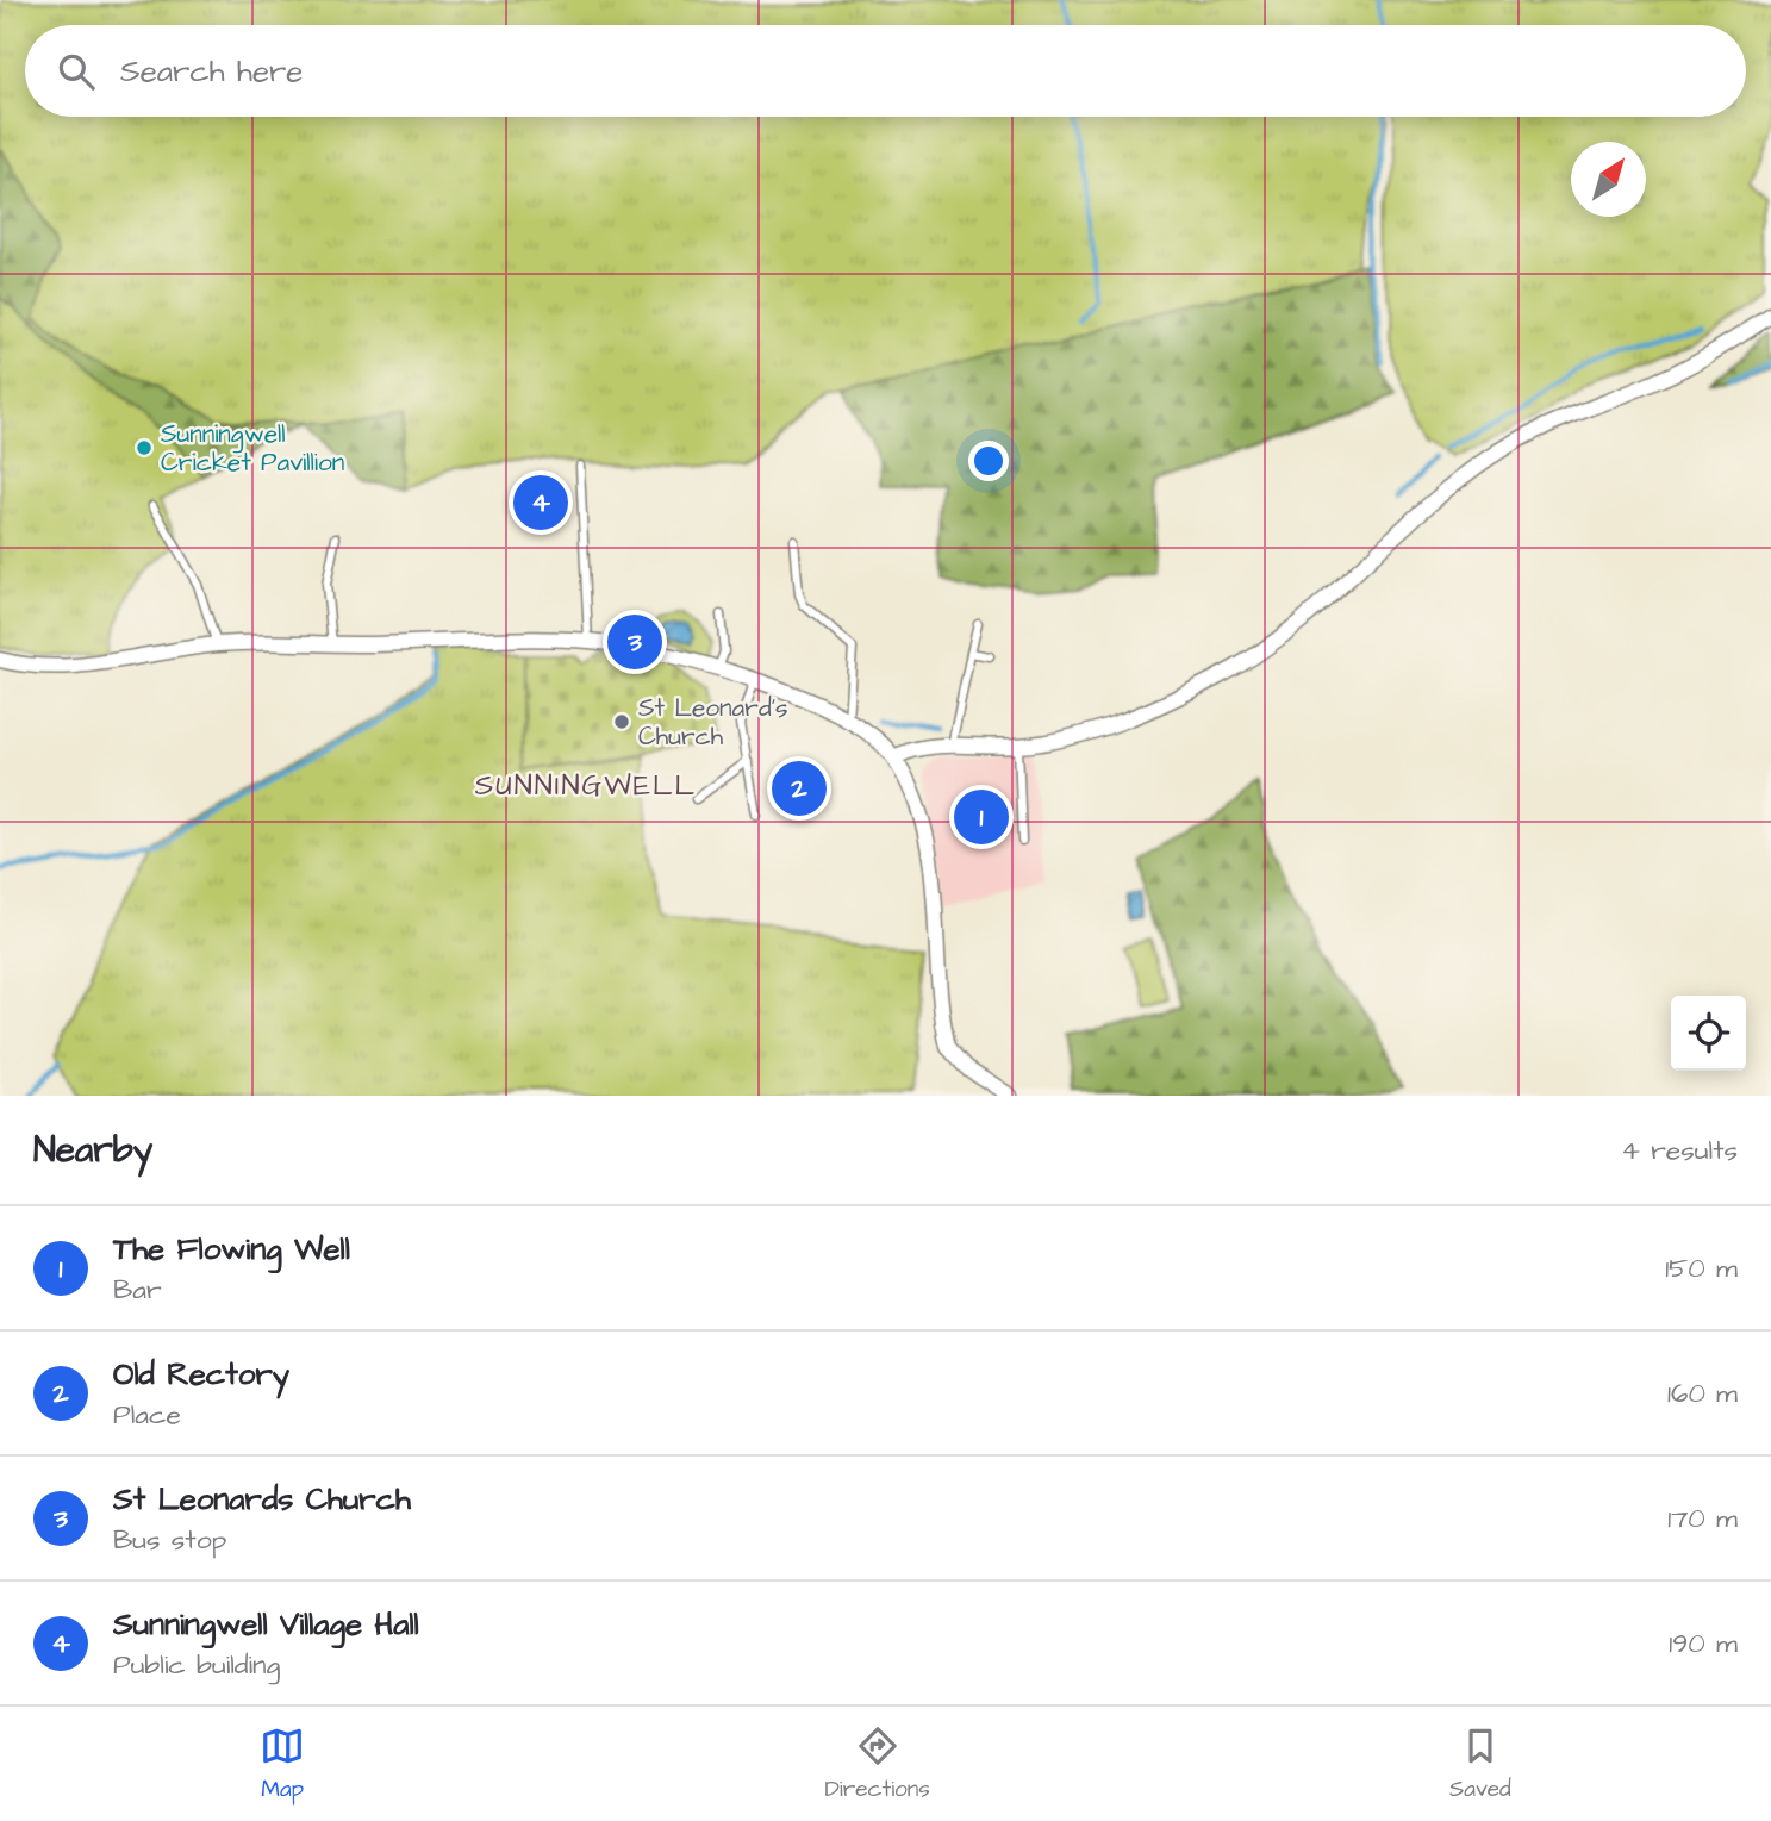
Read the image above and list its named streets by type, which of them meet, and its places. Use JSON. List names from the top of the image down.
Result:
{
  "districts": ["SUNNINGWELL"],
  "places": ["Sunningwell Cricket Pavillion", "St Leonard's Church"],
  "north": "top right",
  "page": {
    "search": "Search here",
    "pins": [
      "4",
      "3",
      "2",
      "1"
    ],
    "heading": ["Nearby", "4 results"],
    "list": [
      {
        "mark": "1",
        "name": "The Flowing Well",
        "note": "Bar",
        "value": "150 m"
      },
      {
        "mark": "2",
        "name": "Old Rectory",
        "note": "Place",
        "value": "160 m"
      },
      {
        "mark": "3",
        "name": "St Leonards Church",
        "note": "Bus stop",
        "value": "170 m"
      },
      {
        "mark": "4",
        "name": "Sunningwell Village Hall",
        "note": "Public building",
        "value": "190 m"
      }
    ],
    "nav": ["Map", "Directions", "Saved"]
  }
}
